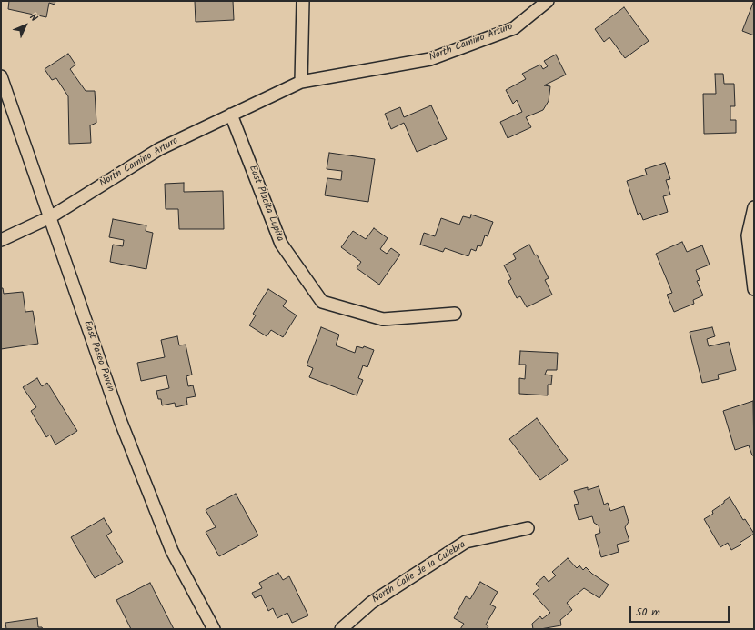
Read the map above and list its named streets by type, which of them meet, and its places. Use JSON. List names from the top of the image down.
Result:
{
  "streets": {
    "street": [
      "North Camino Arturo",
      "East Placita Lupita",
      "East Paseo Pavon",
      "North Calle de la Culebra"
    ]
  },
  "crossings": [
    ["North Camino Arturo", "East Placita Lupita"],
    ["North Camino Arturo", "East Paseo Pavon"]
  ],
  "scale_bar": "50 m",
  "north": "top right"
}
